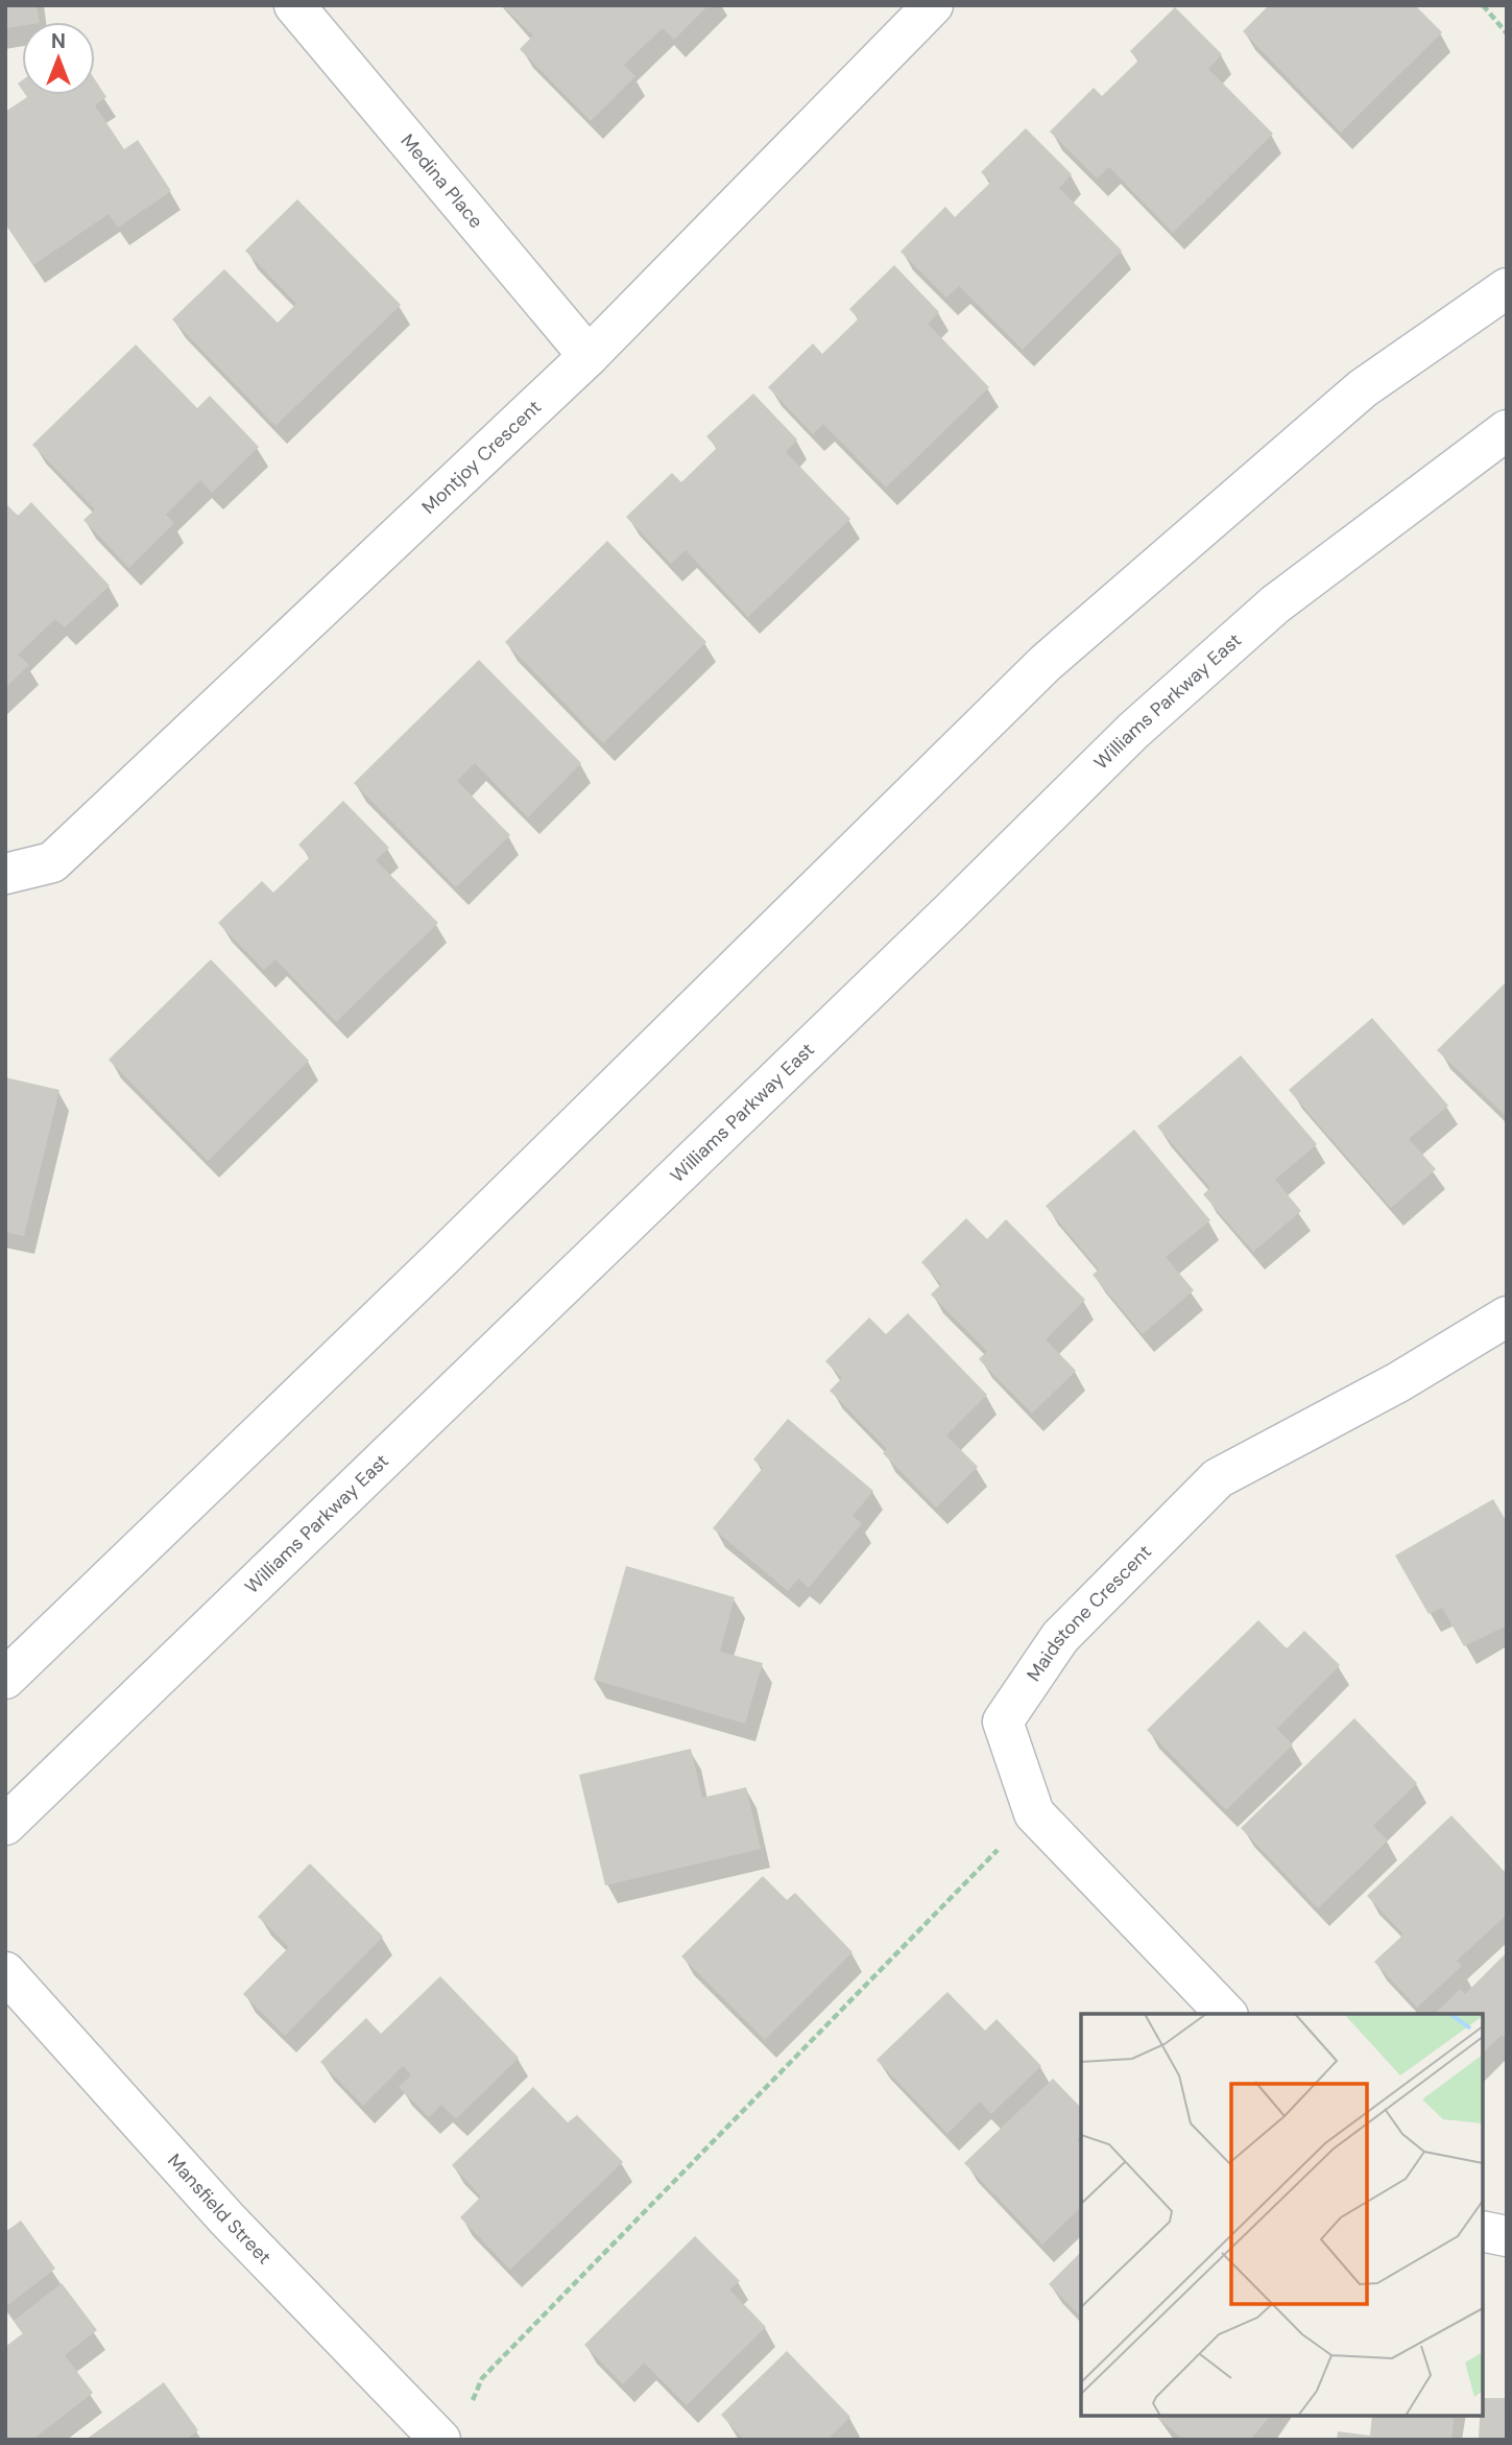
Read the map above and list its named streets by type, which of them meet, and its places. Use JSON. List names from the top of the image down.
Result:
{
  "streets": {
    "main road": [
      "Medina Place",
      "Montjoy Crescent",
      "Williams Parkway East",
      "Maidstone Crescent",
      "Mansfield Street"
    ]
  },
  "crossings": [
    ["Medina Place", "Montjoy Crescent"]
  ],
  "north": "top"
}
